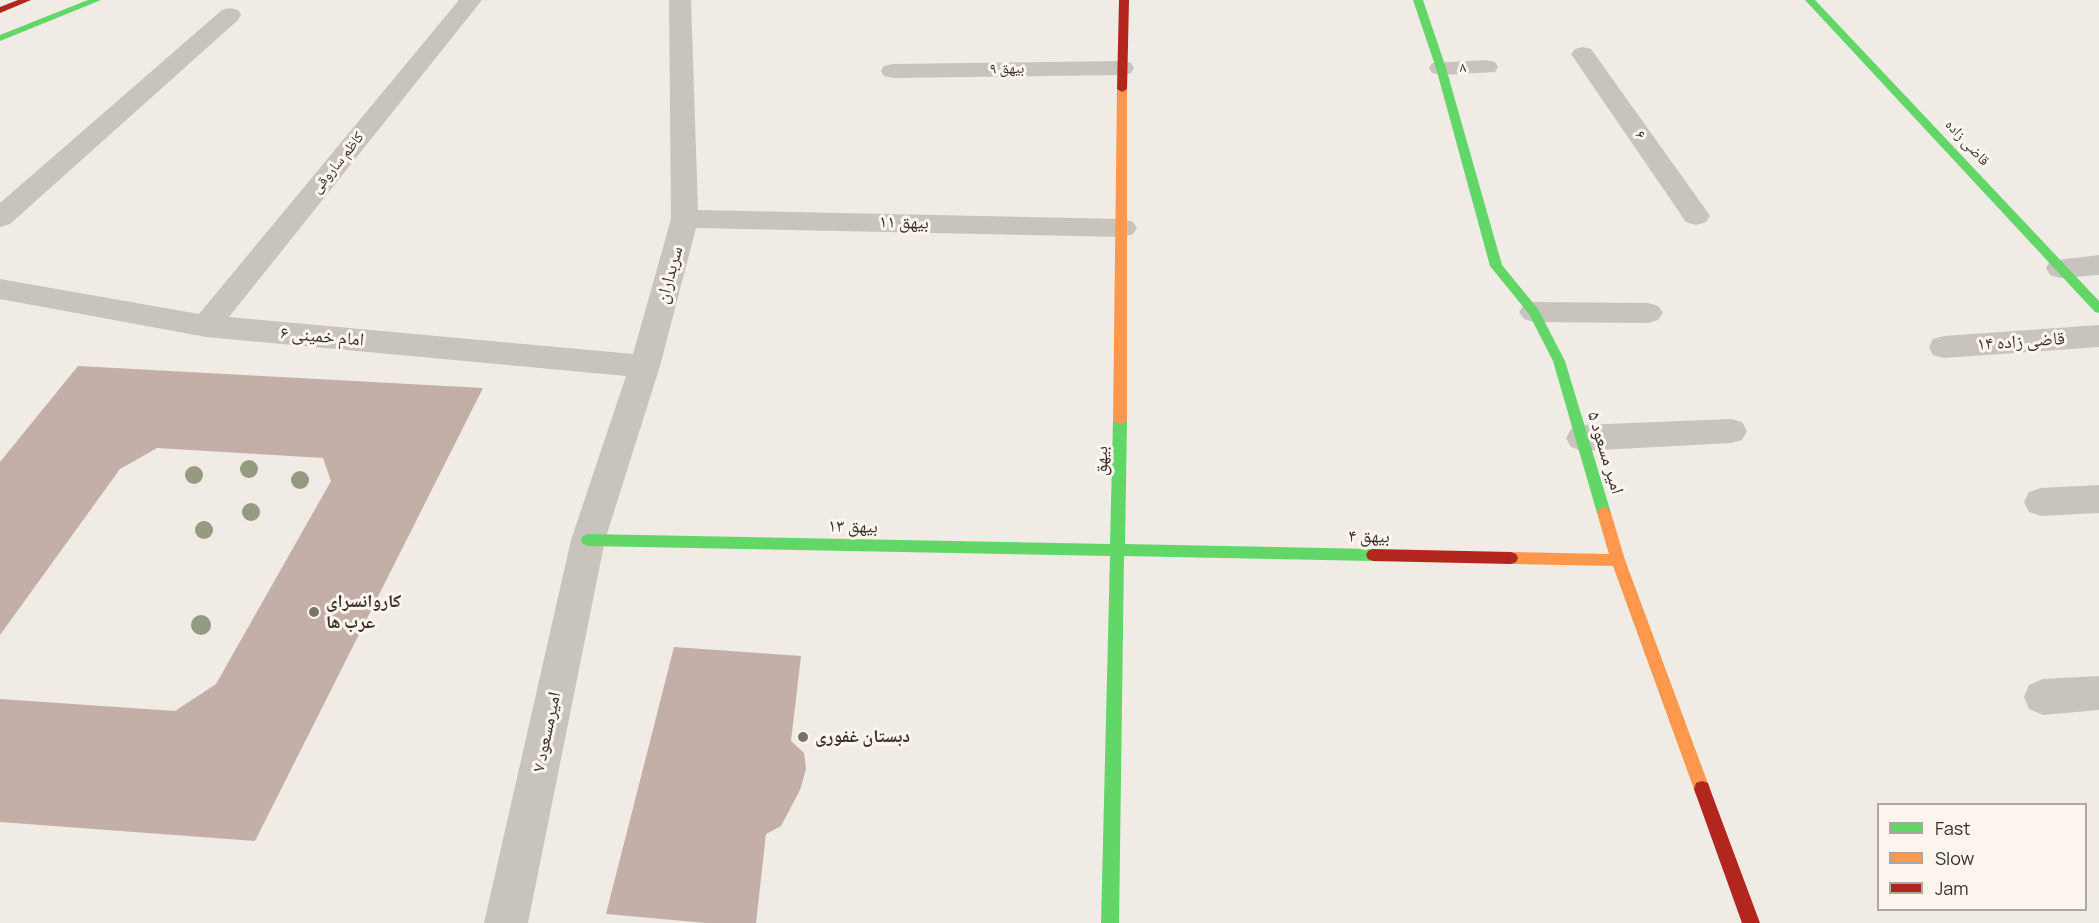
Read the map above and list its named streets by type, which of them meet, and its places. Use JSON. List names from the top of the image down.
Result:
{
  "streets": {
    "street": [
      "۸",
      "بیهق ۹",
      "۶",
      "قاضی زاده",
      "کاظم ساروقی",
      "بیهق ۱۱",
      "سربداران",
      "امام خمینی ۶",
      "قاضی زاده ۱۴",
      "امیر مسعود ۵",
      "بیهق",
      "بیهق ۱۳",
      "بیهق ۴",
      "امیرمسعود ۷"
    ]
  },
  "crossings": [
    ["۸", "امیر مسعود ۵"],
    ["بیهق ۹", "بیهق"],
    ["کاظم ساروقی", "امام خمینی ۶"],
    ["بیهق ۱۱", "سربداران"],
    ["بیهق ۱۱", "بیهق"],
    ["سربداران", "امام خمینی ۶"],
    ["سربداران", "بیهق ۱۳"],
    ["سربداران", "امیرمسعود ۷"],
    ["امیر مسعود ۵", "بیهق ۴"],
    ["بیهق", "بیهق ۱۳"],
    ["بیهق", "بیهق ۴"],
    ["بیهق ۱۳", "بیهق ۴"],
    ["بیهق ۱۳", "امیرمسعود ۷"]
  ],
  "places": ["کاروانسرای عرب ها", "دبستان غفوری"],
  "legend": ["Fast", "Slow", "Jam"]
}
